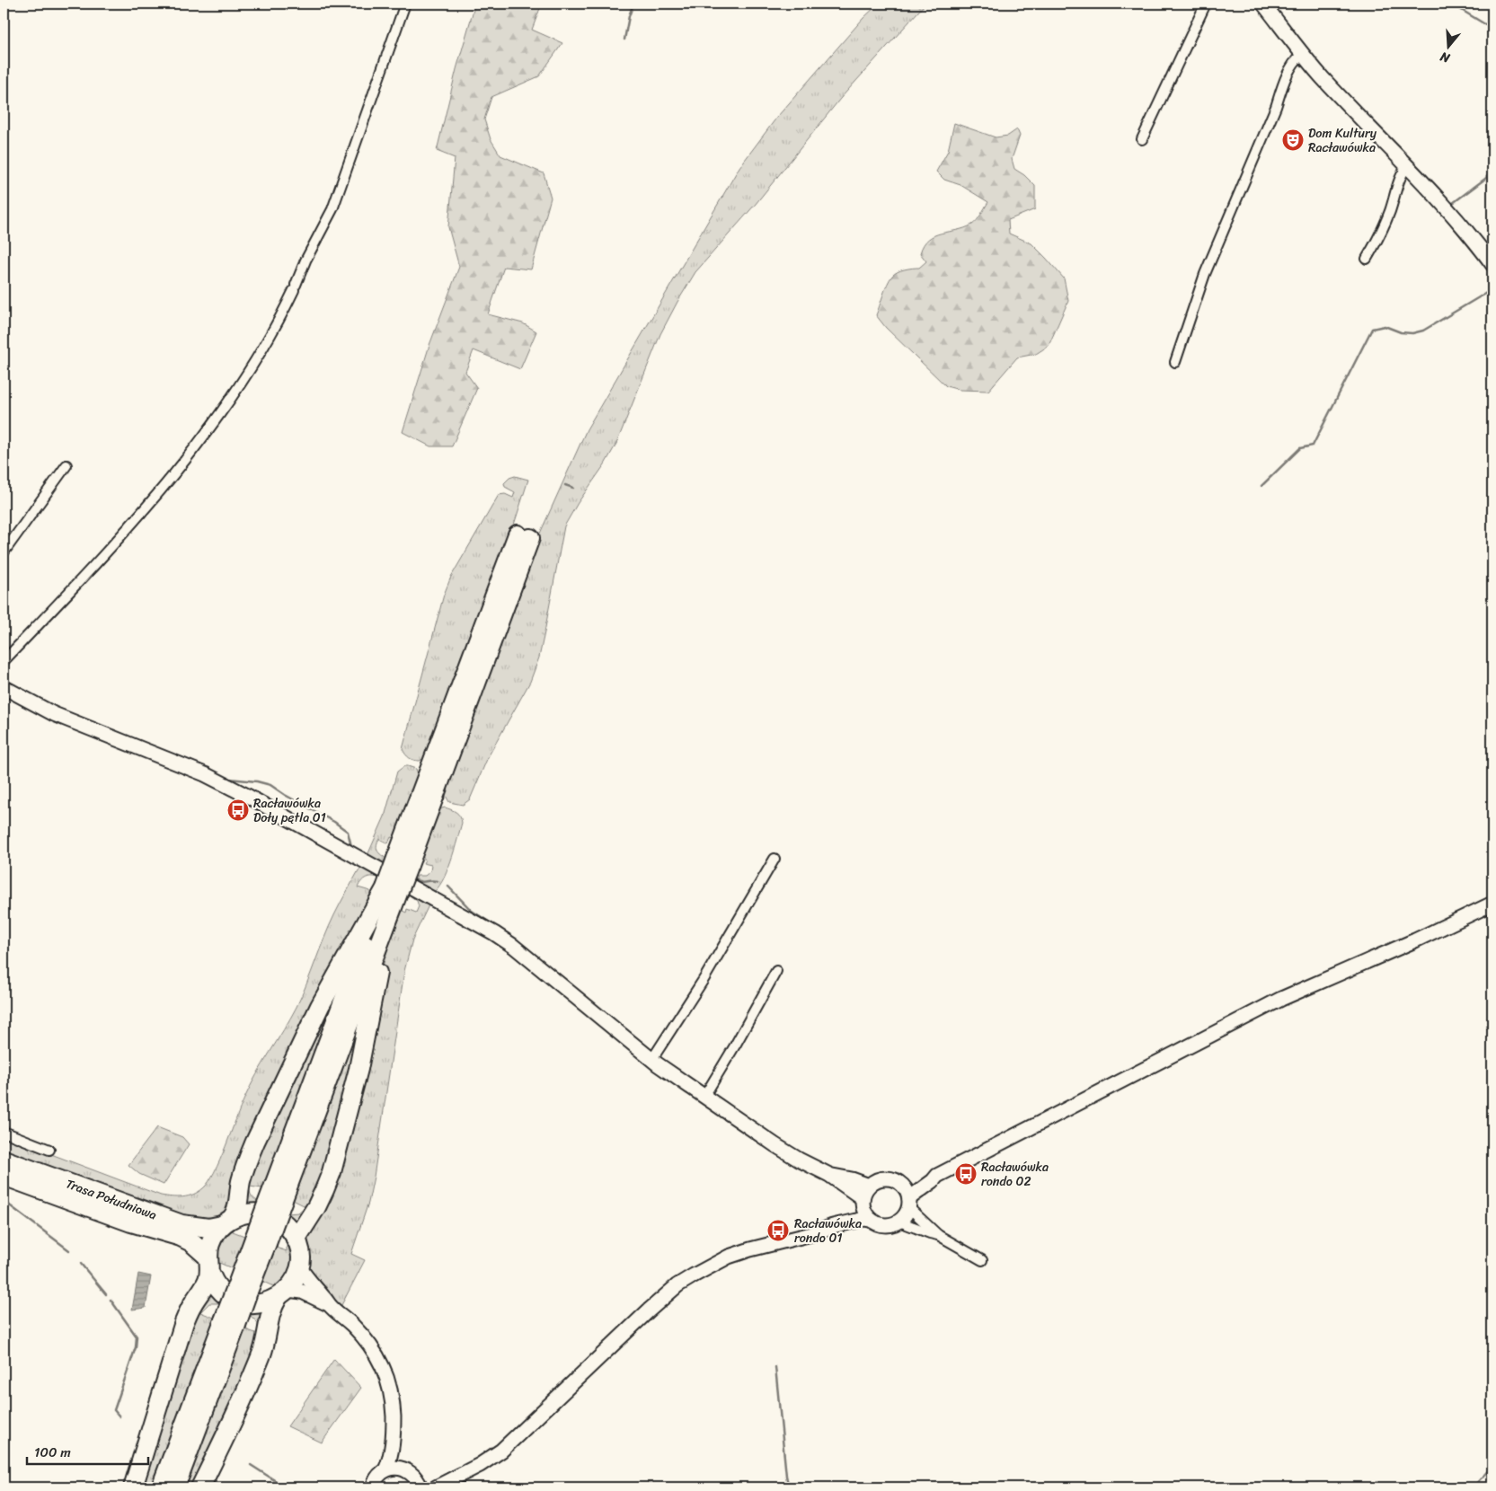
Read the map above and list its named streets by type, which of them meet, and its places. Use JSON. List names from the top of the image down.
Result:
{
  "streets": {
    "highway": ["Trasa Południowa"]
  },
  "places": {
    "theatre": ["Dom Kultury Racławówka"],
    "bus stop": ["Racławówka Doły pętla 01", "Racławówka rondo 02", "Racławówka rondo 01"]
  },
  "scale_bar": "100 m",
  "north": "bottom"
}
